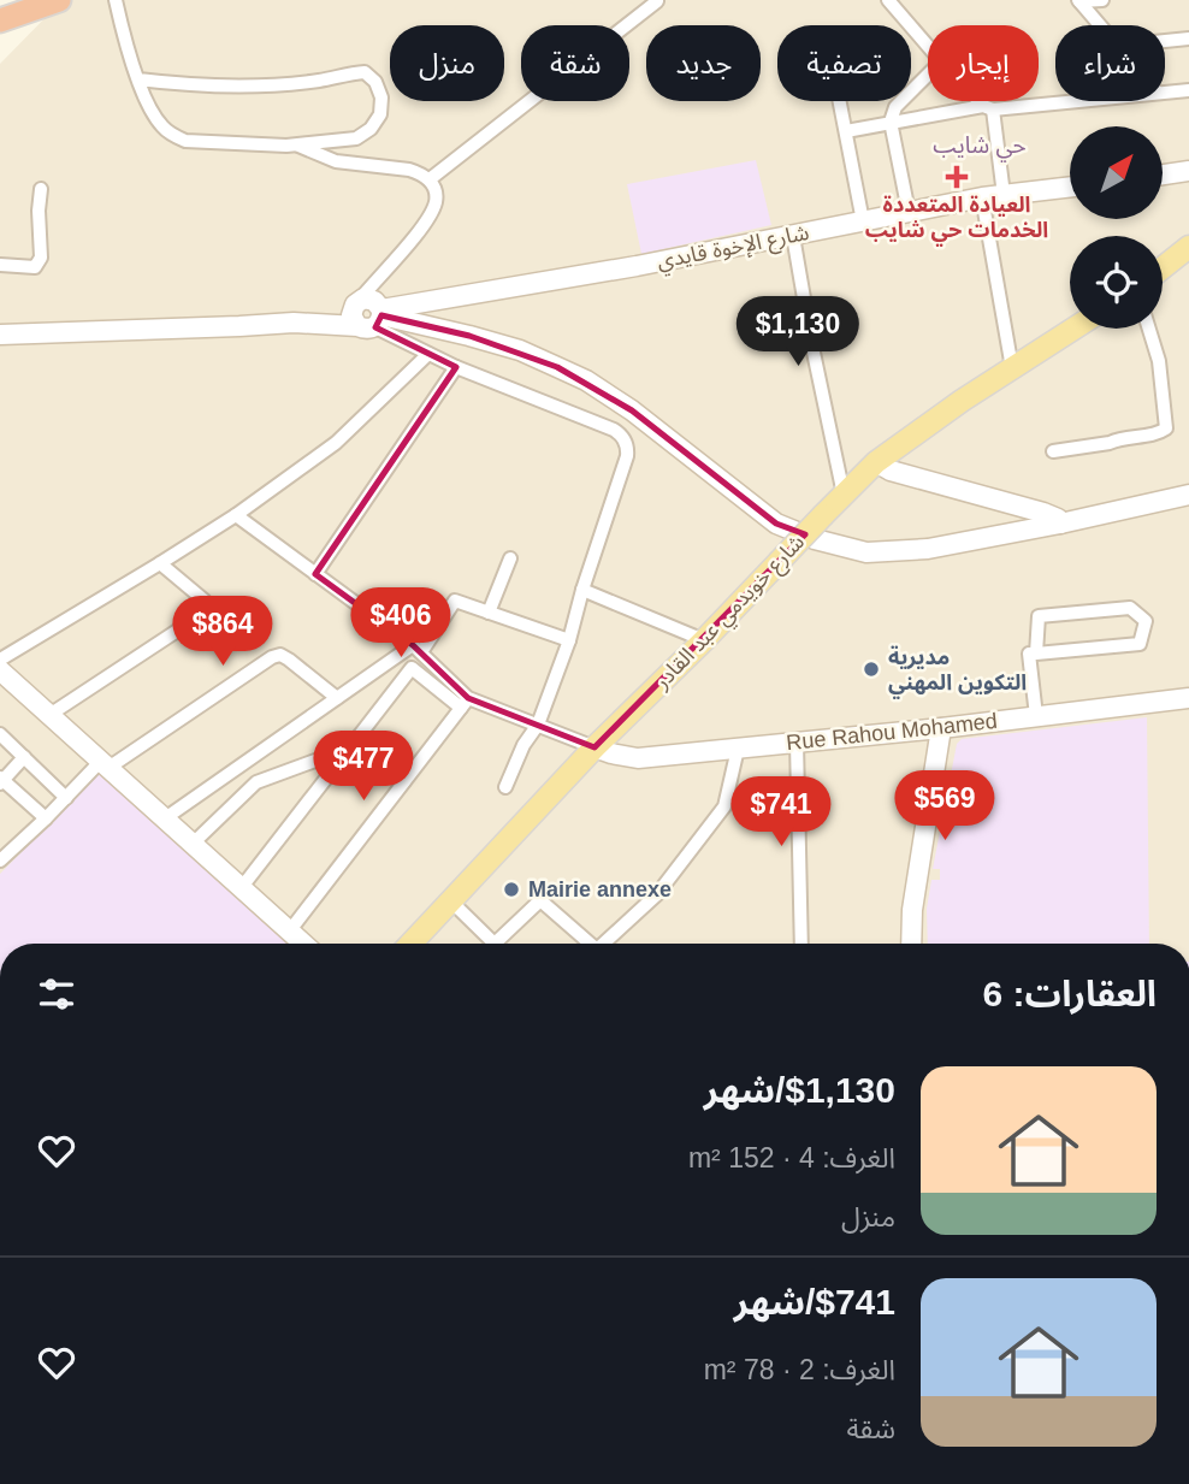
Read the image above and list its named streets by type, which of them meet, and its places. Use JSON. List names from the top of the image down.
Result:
{
  "streets": {
    "main road": ["شارع خويدمي عبد القادر"],
    "street": ["شارع الإخوة قايدي", "Rue Rahou Mohamed"]
  },
  "crossings": [
    ["شارع خويدمي عبد القادر", "Rue Rahou Mohamed"]
  ],
  "districts": ["حي شايب"],
  "places": {
    "health": ["العيادة المتعددة الخدمات حي شايب"],
    "other": ["مديرية التكوين المهني", "Mairie annexe"]
  },
  "north": "top right",
  "page": {
    "chip": [
      "شراء",
      "إيجار",
      "تصفية",
      "جديد",
      "شقة",
      "منزل"
    ],
    "price": [
      "$1,130",
      "$406",
      "$864",
      "$477",
      "$569",
      "$741"
    ],
    "heading": "العقارات: 6",
    "list": [
      {
        "name": "$1,130/شهر",
        "note": "الغرف: 4 · 152 m² · منزل"
      },
      {
        "name": "$741/شهر",
        "note": "الغرف: 2 · 78 m² · شقة"
      }
    ]
  }
}
